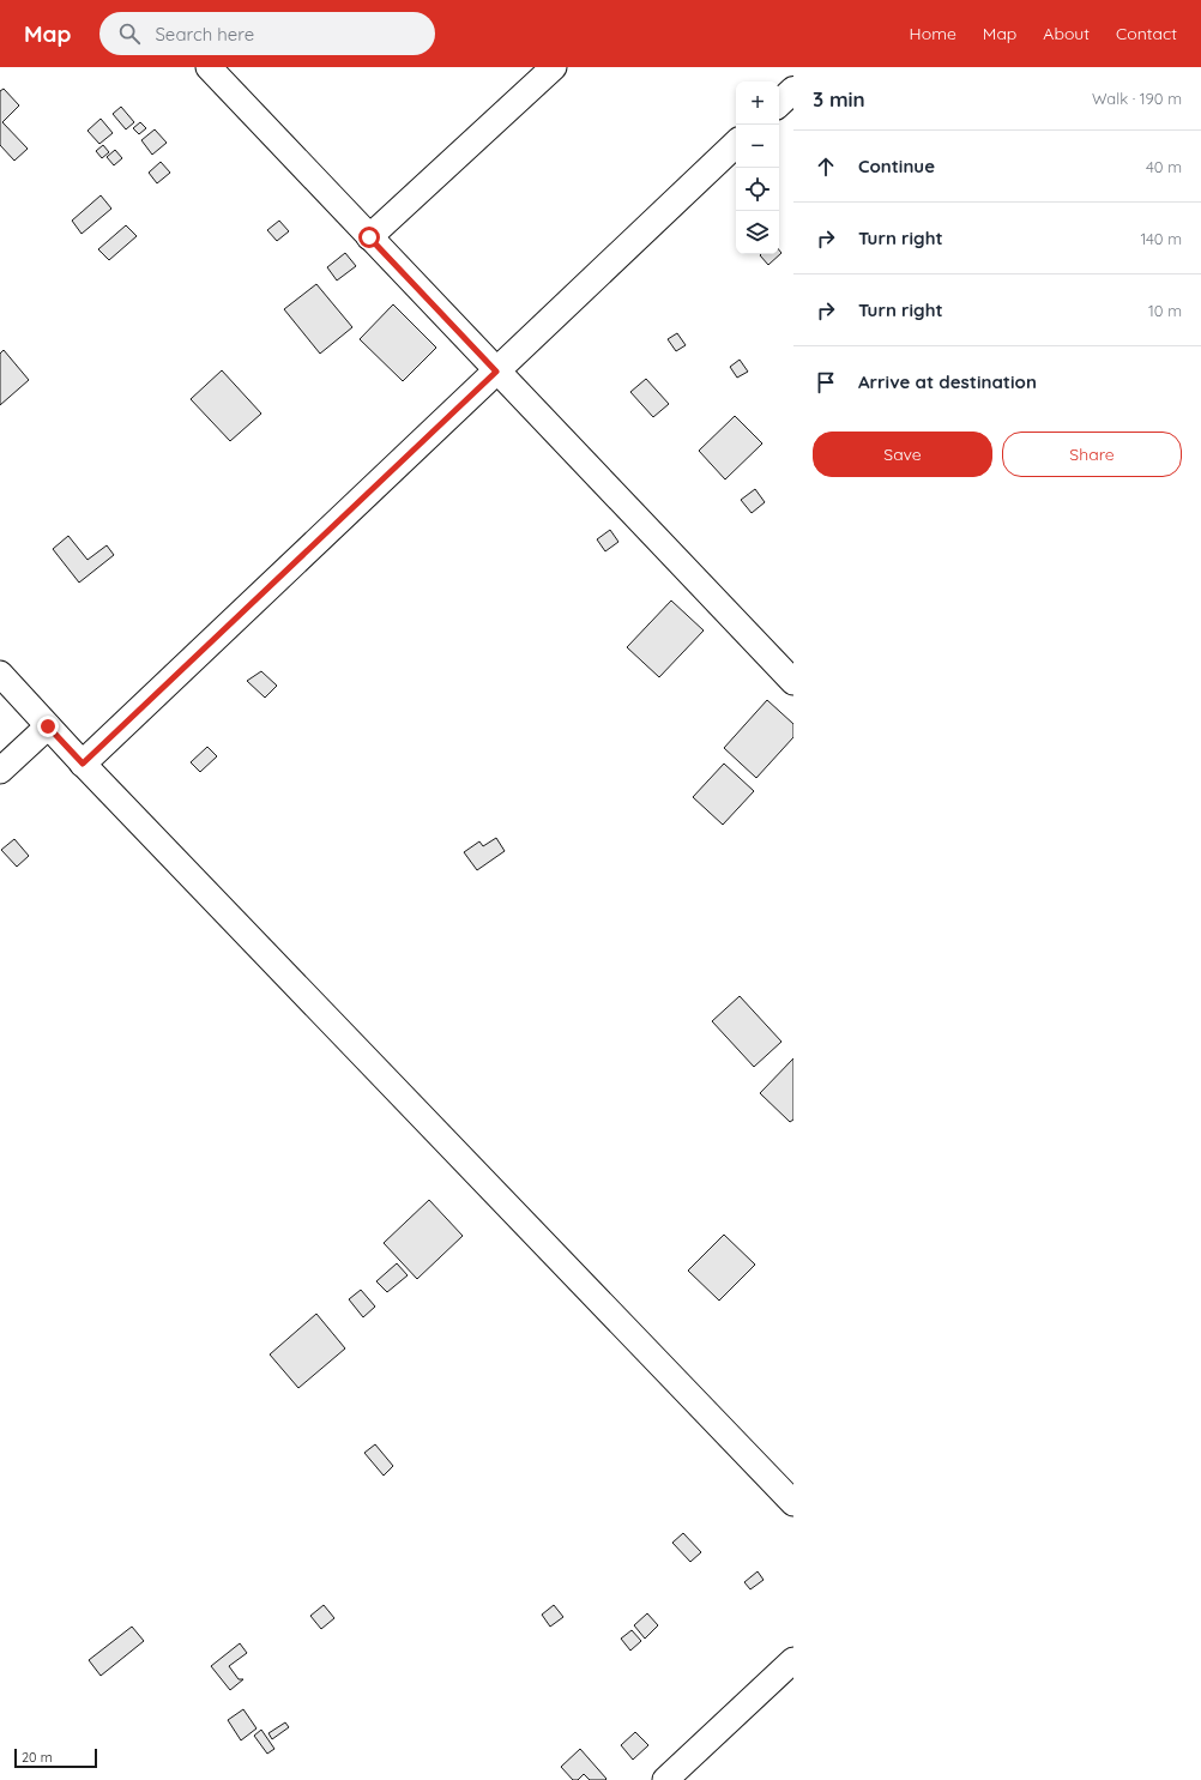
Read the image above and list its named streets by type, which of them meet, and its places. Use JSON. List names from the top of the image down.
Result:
{
  "scale_bar": "20 m",
  "page": {
    "header": "Map",
    "search": "Search here",
    "nav": [
      "Home",
      "Map",
      "About",
      "Contact"
    ],
    "heading": ["3 min", "Walk · 190 m"],
    "map_buttons": ["+", "−"],
    "list": [
      ["Continue", "40 m"],
      ["Turn right", "140 m"],
      ["Turn right", "10 m"],
      "Arrive at destination"
    ],
    "buttons": ["Save", "Share"],
    "scale": "20 m"
  }
}
